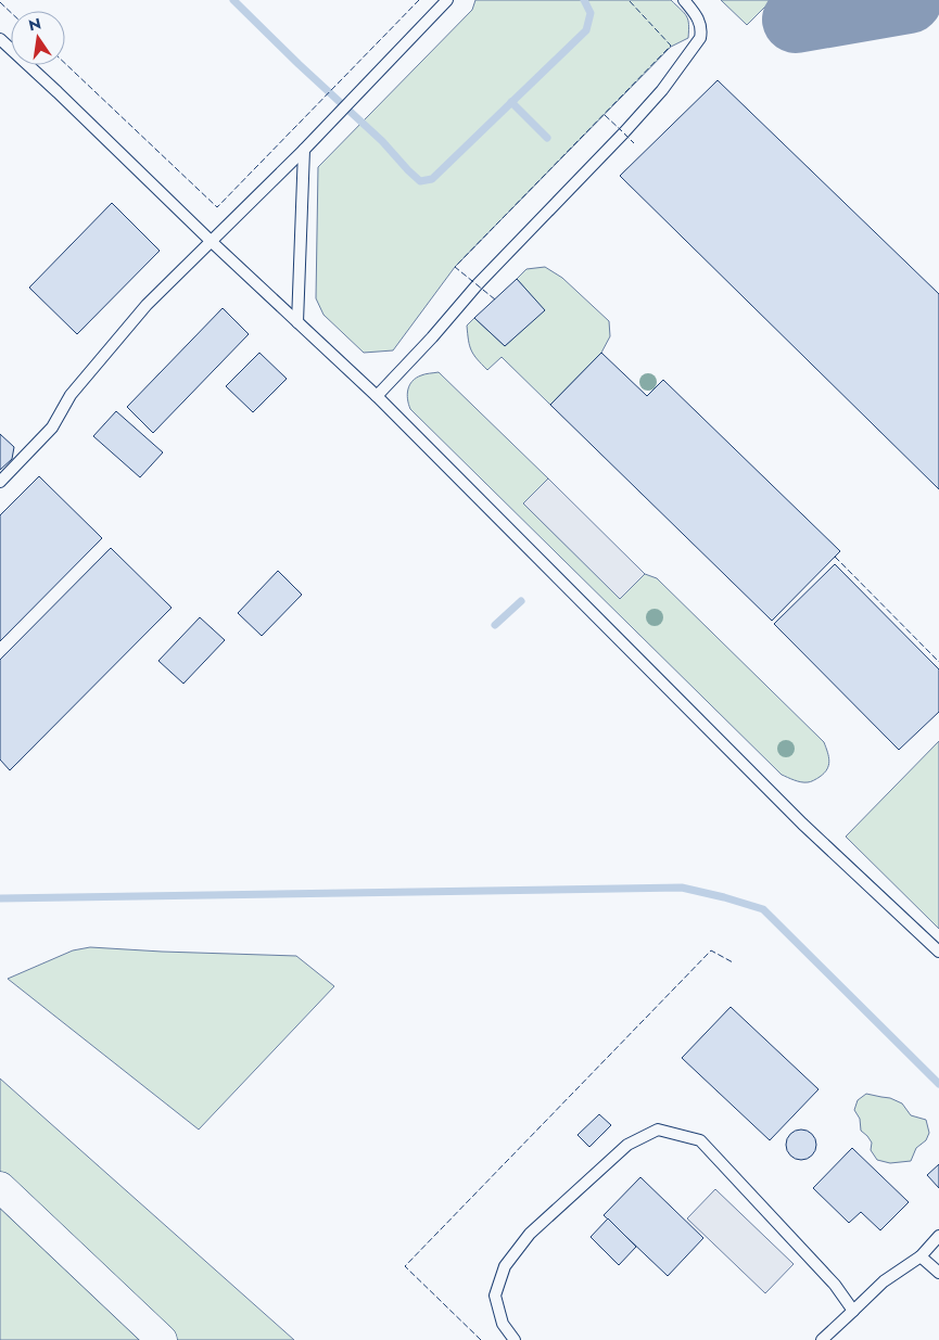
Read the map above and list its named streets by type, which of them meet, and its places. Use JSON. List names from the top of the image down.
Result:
{
  "north": "top"
}
